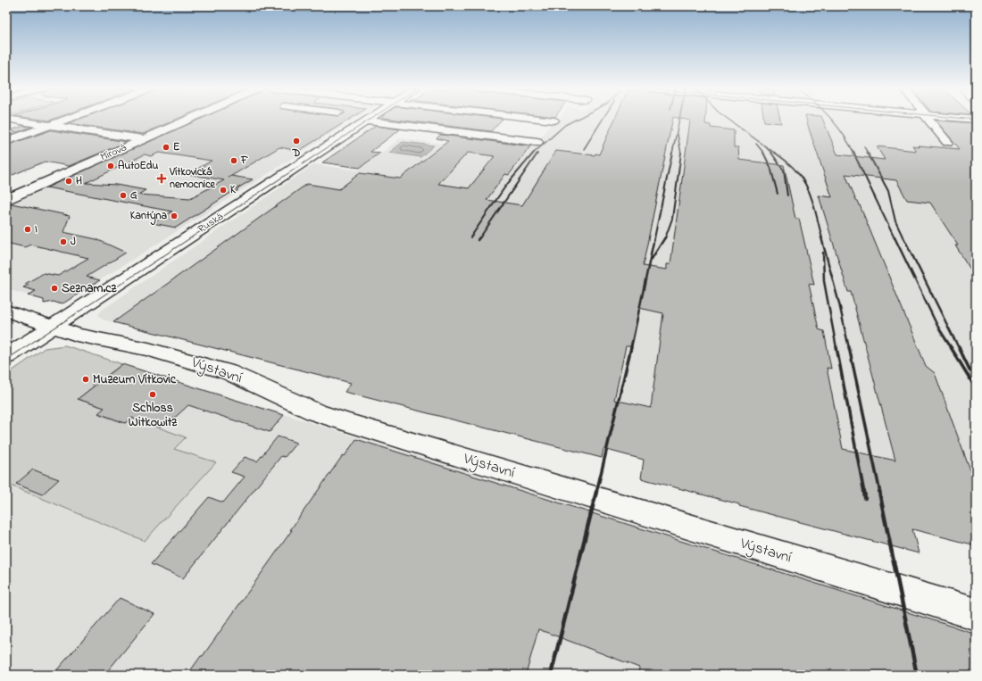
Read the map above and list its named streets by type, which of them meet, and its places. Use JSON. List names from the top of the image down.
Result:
{
  "streets": {
    "street": ["Mírová", "Ruská", "Výstavní"]
  },
  "crossings": [
    ["Ruská", "Výstavní"]
  ],
  "places": {
    "other": [
      "D",
      "E",
      "F",
      "AutoEdu",
      "H",
      "K",
      "G",
      "Kantýna",
      "I",
      "J",
      "Seznam.cz",
      "Muzeum Vítkovic",
      "Schloss Witkowitz"
    ],
    "health": ["Vítkovická nemocnice"]
  }
}
